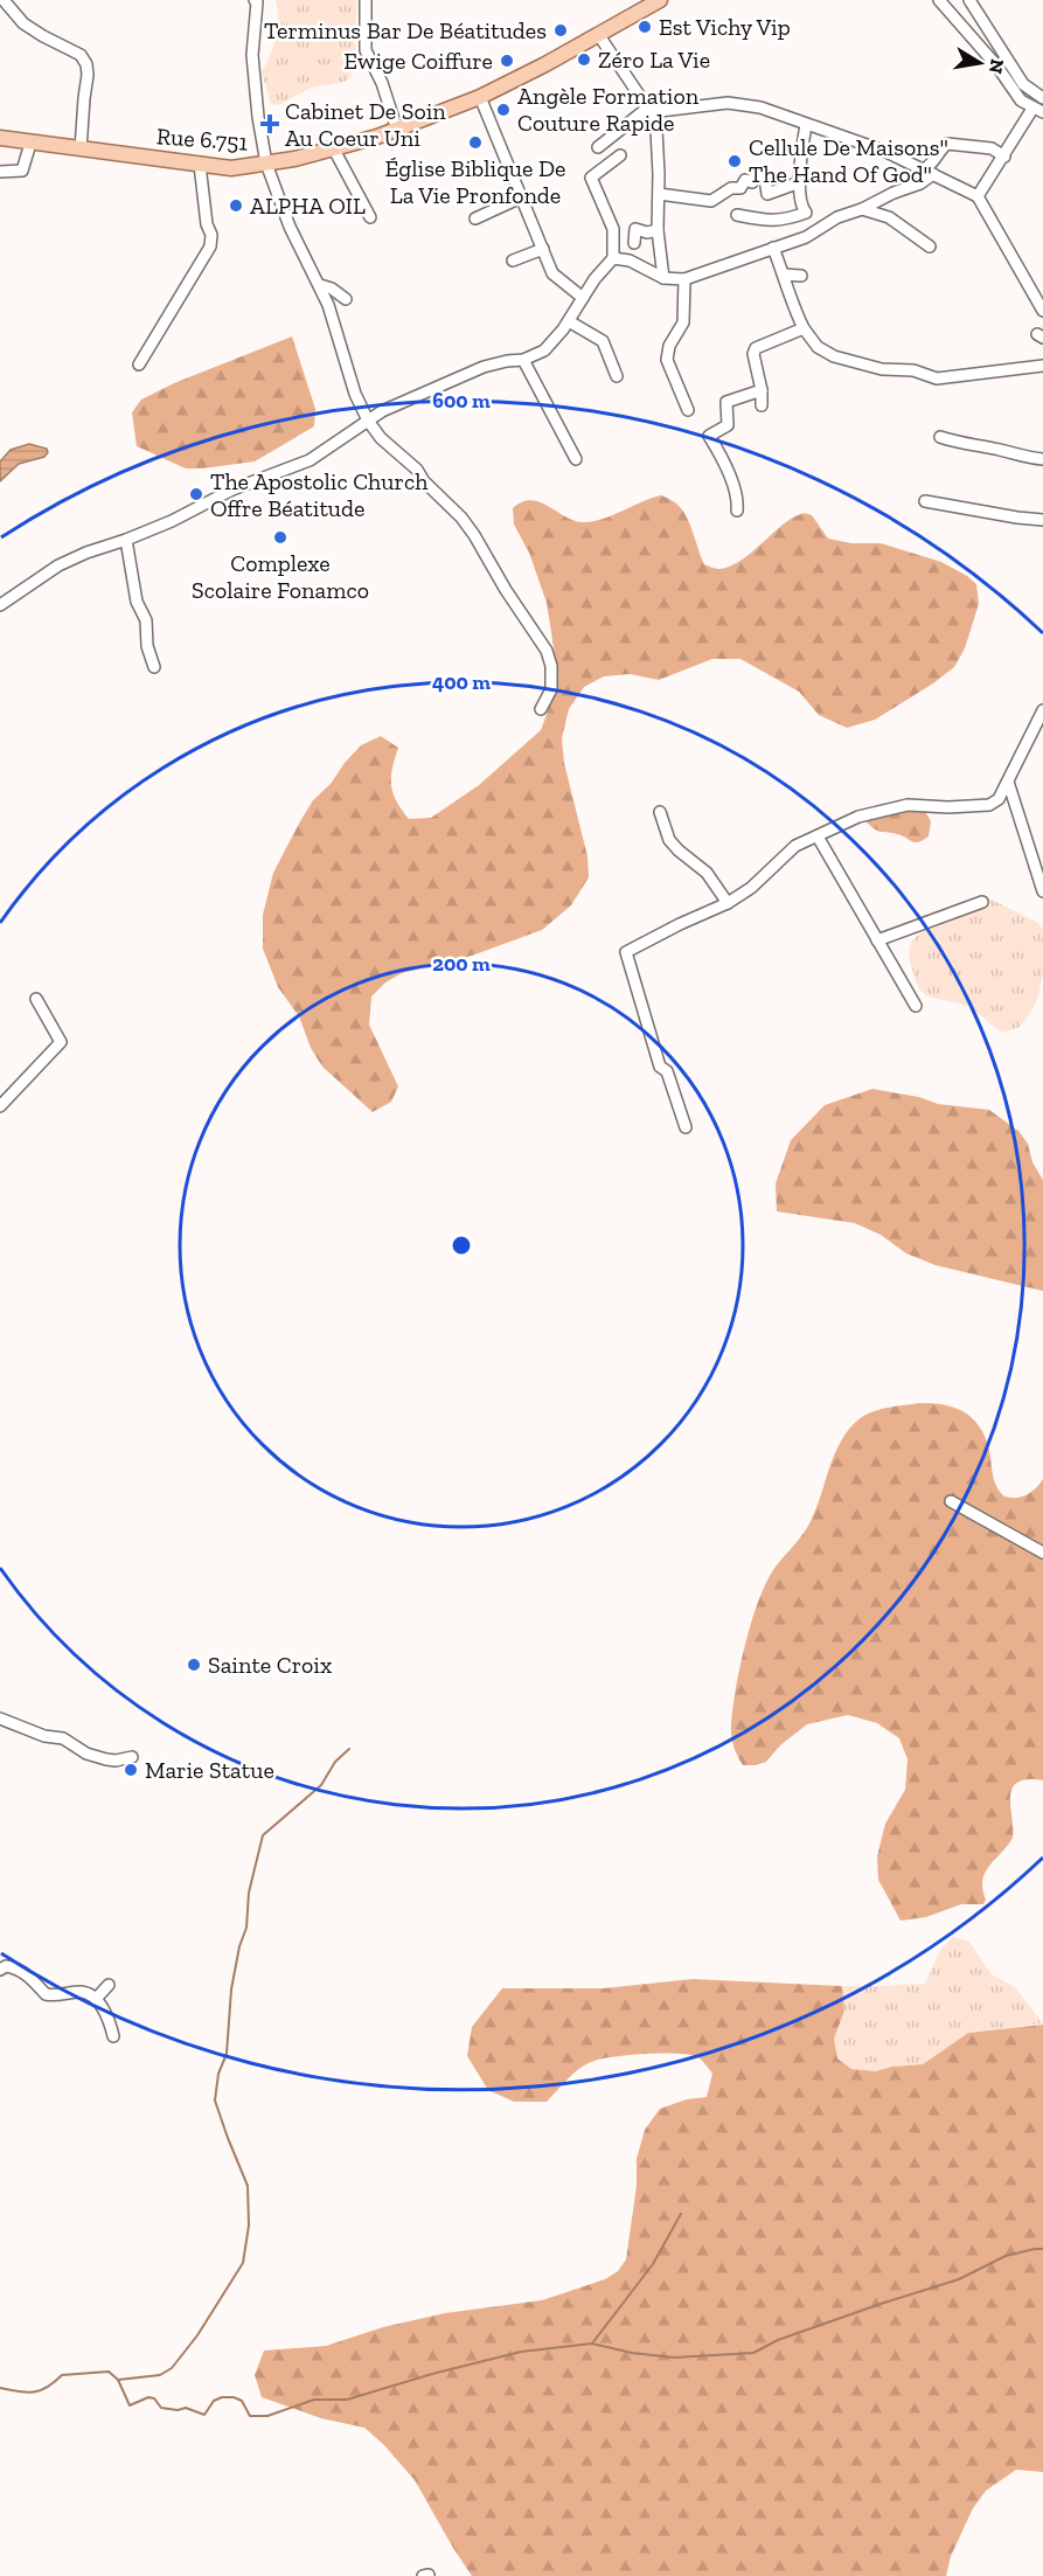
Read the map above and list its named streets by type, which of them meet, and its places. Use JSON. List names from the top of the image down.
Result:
{
  "streets": {
    "main road": ["Rue 6.751"]
  },
  "places": {
    "other": [
      "Est Vichy Vip",
      "Terminus Bar De Béatitudes",
      "Zéro La Vie",
      "Ewige Coiffure",
      "Angèle Formation Couture Rapide",
      "Église Biblique De La Vie Pronfonde",
      "Cellule De Maisons\" The Hand Of God\"",
      "ALPHA OIL",
      "The Apostolic Church Offre Béatitude",
      "Complexe Scolaire Fonamco",
      "Sainte Croix",
      "Marie Statue"
    ],
    "health": ["Cabinet De Soin Au Coeur Uni"]
  },
  "north": "right",
  "rings": ["600 m", "400 m", "200 m"]
}
